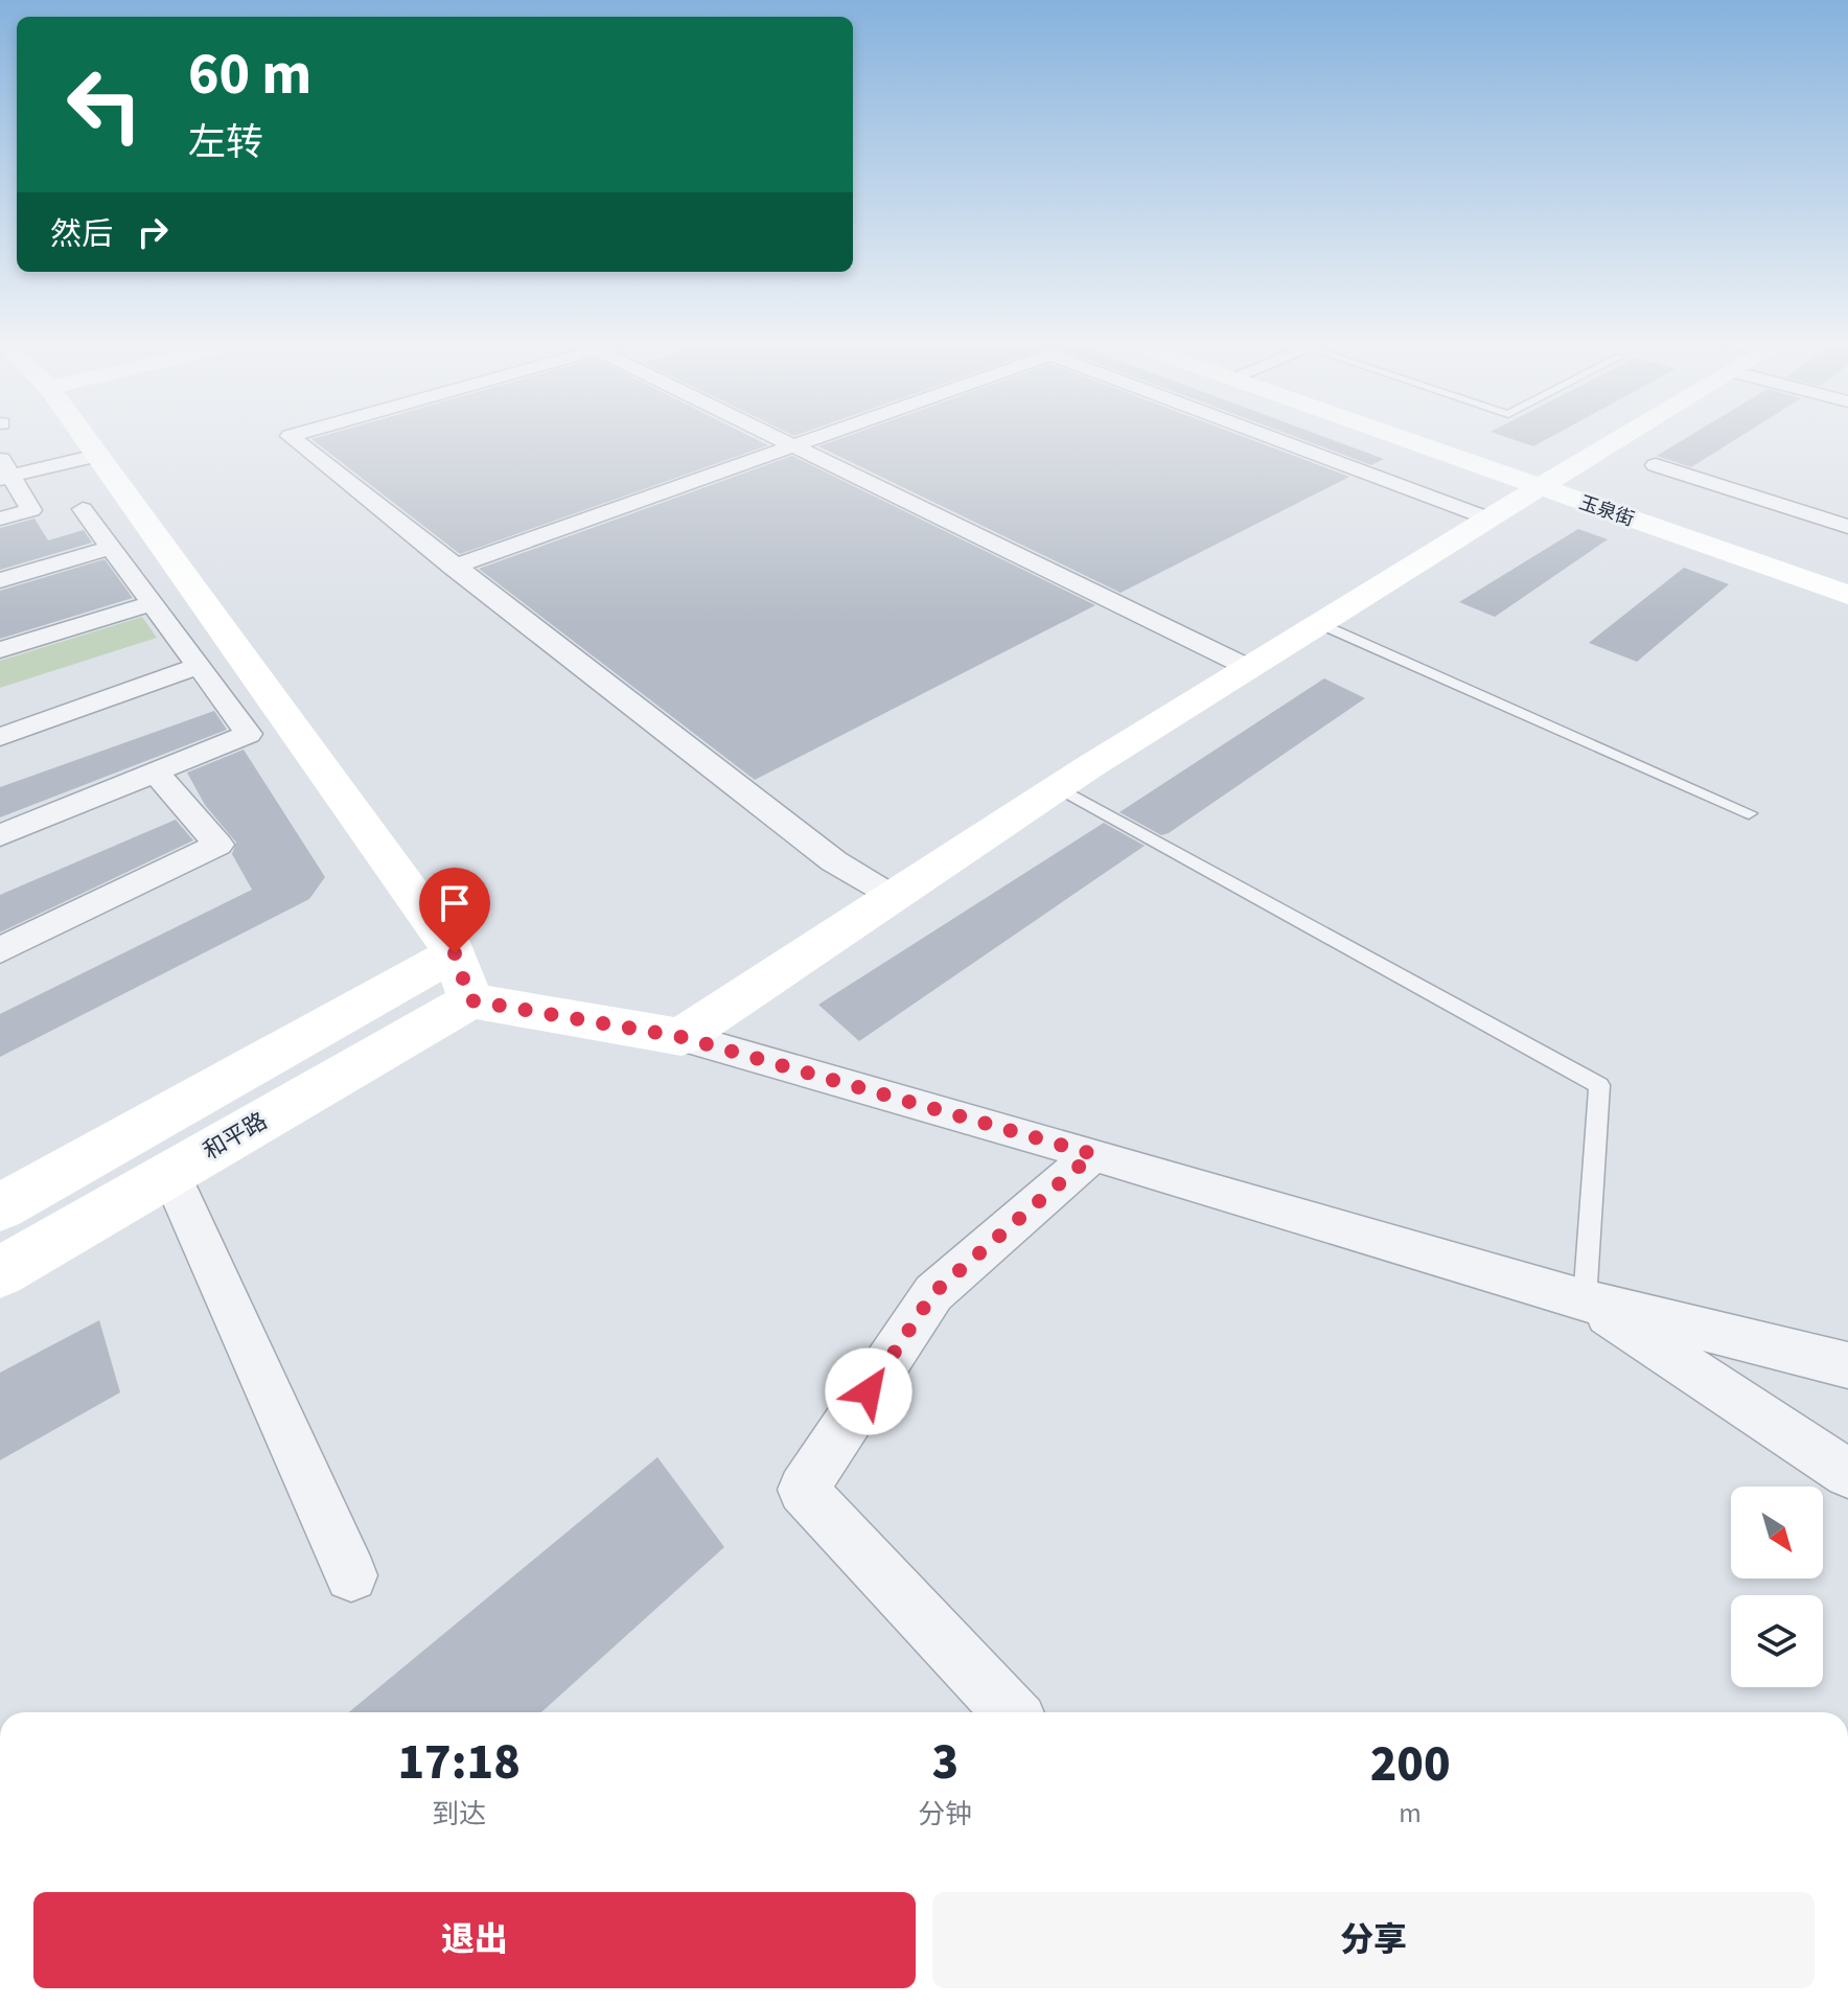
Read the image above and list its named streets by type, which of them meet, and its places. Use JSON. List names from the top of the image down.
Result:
{
  "streets": {
    "street": ["玉泉街", "和平路"]
  },
  "north": "bottom right",
  "page": {
    "turn": ["60 m", "左转"],
    "then": "然后",
    "eta": [
      "17:18",
      "到达",
      "3",
      "分钟",
      "200",
      "m"
    ],
    "buttons": ["退出", "分享"]
  }
}
